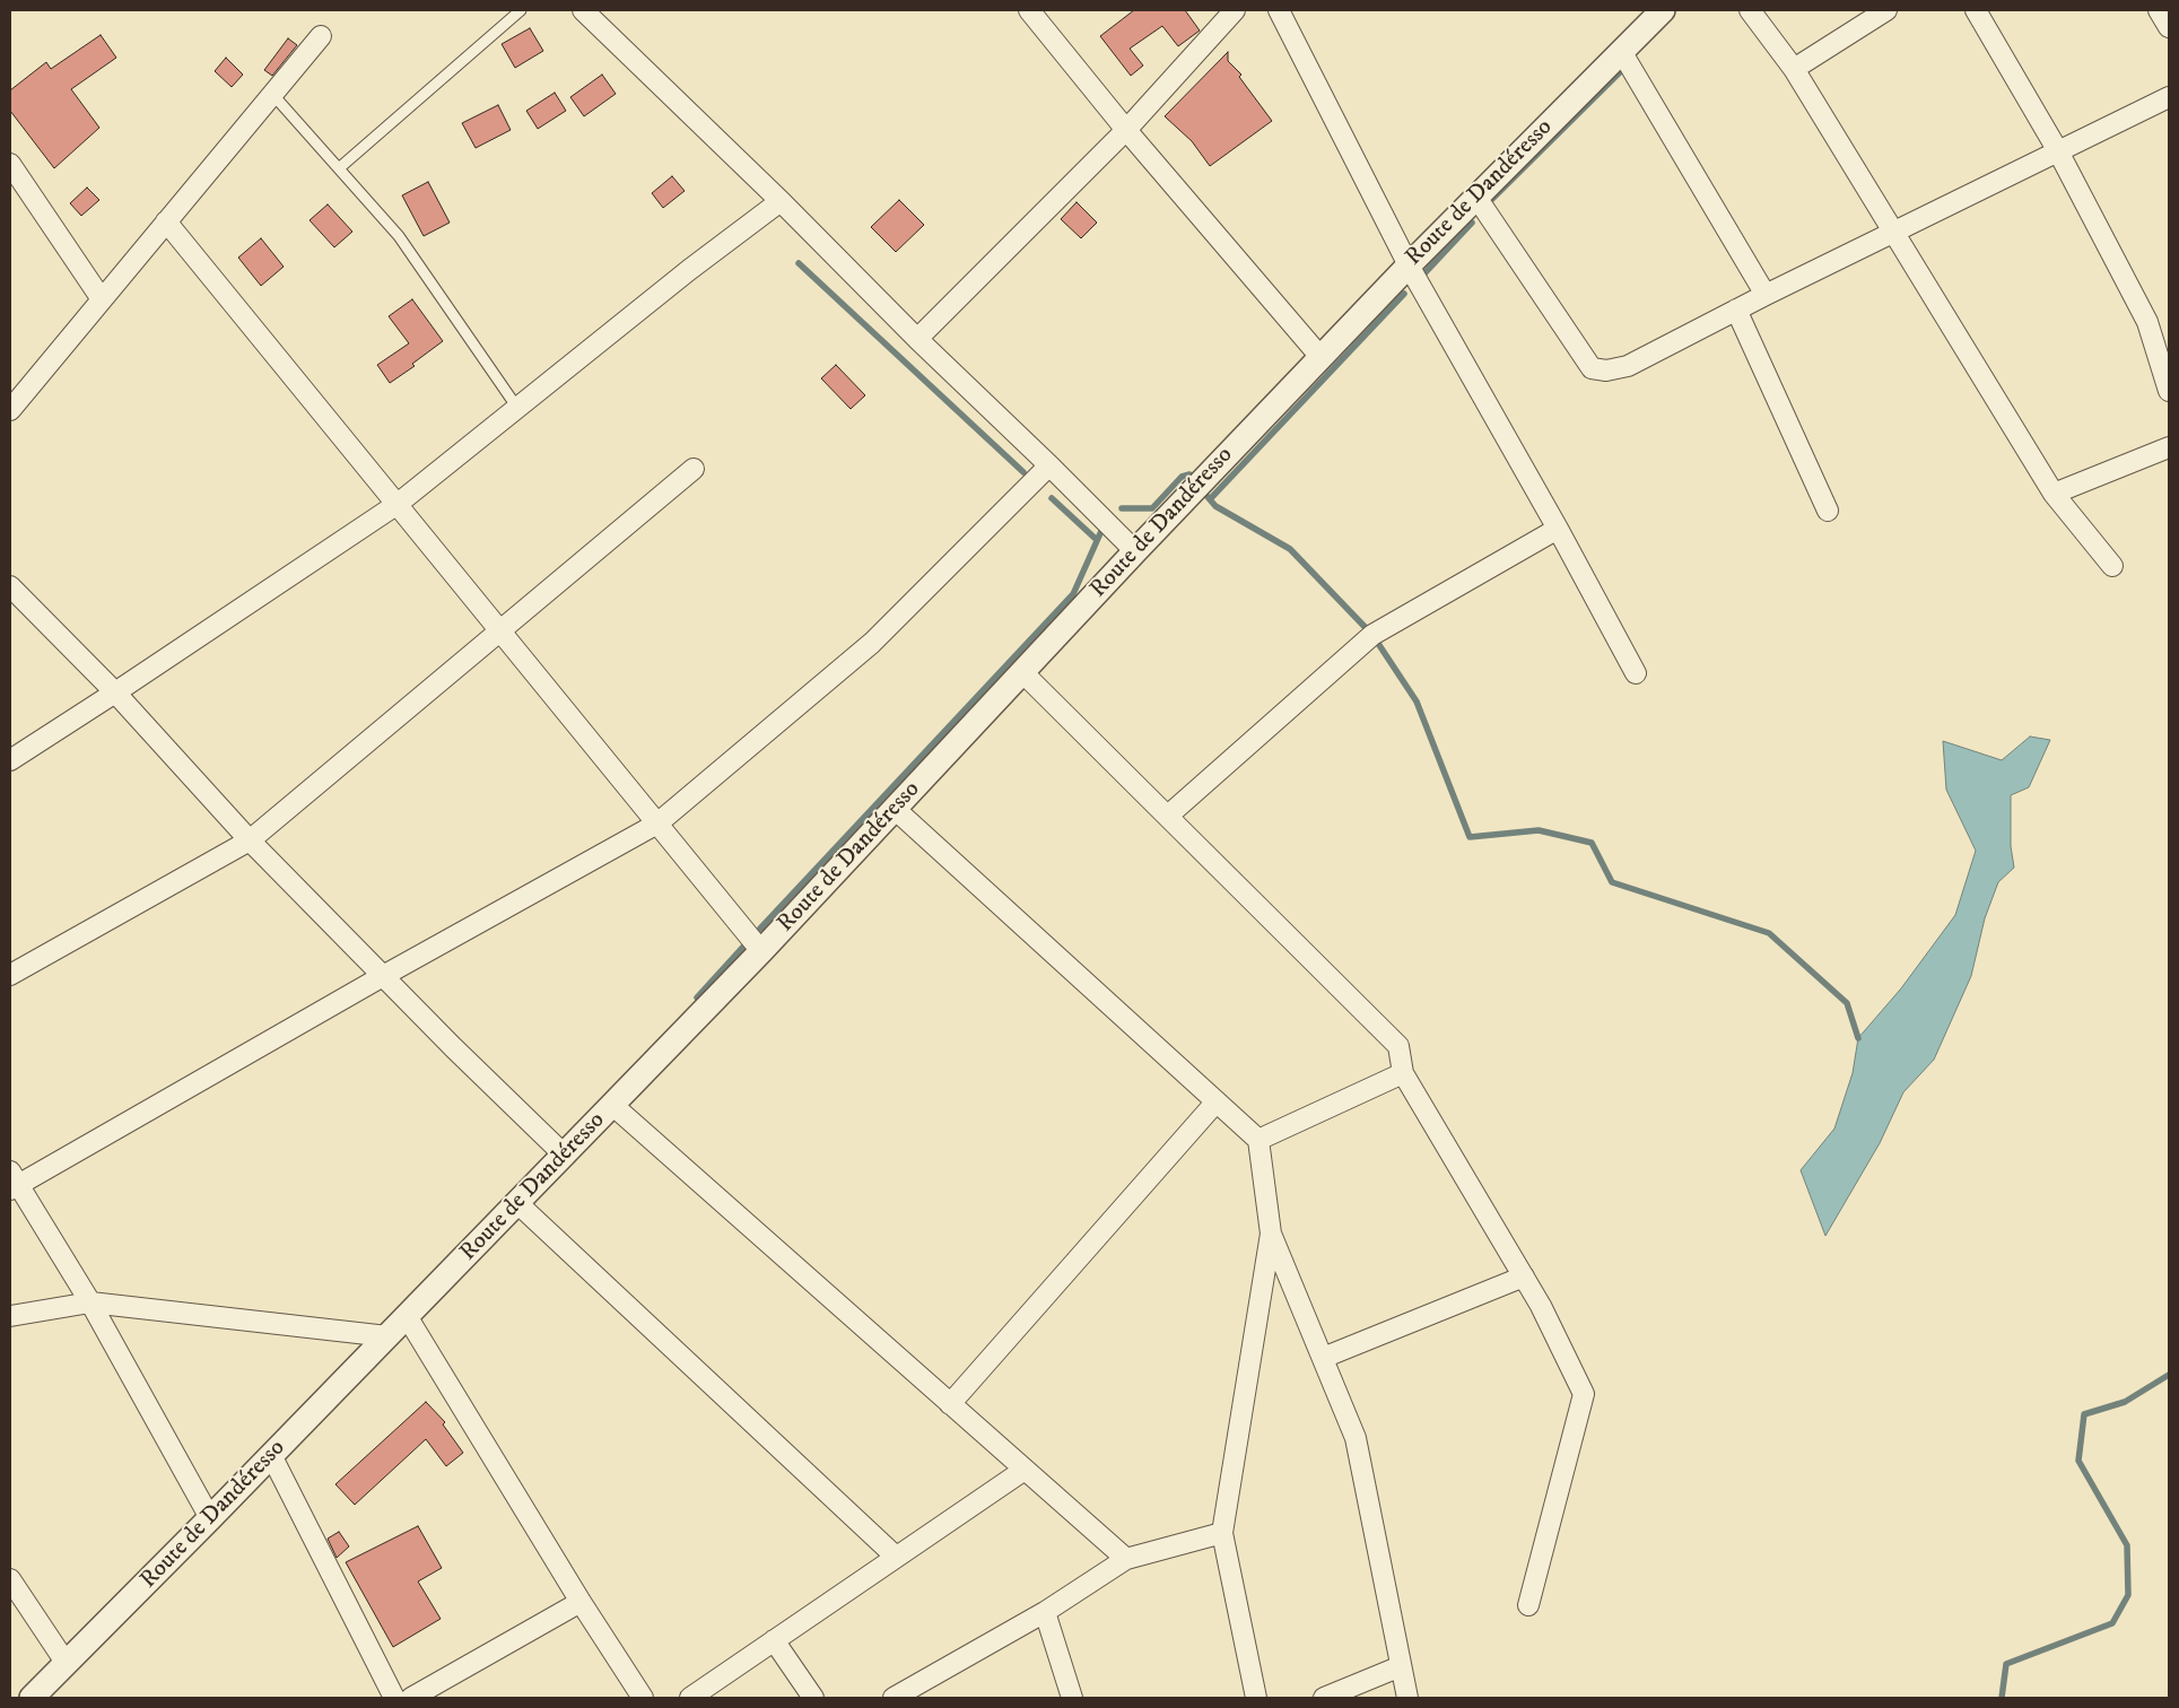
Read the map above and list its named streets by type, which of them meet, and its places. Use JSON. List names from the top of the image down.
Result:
{
  "streets": {
    "street": ["Route de Dandéresso"]
  }
}
